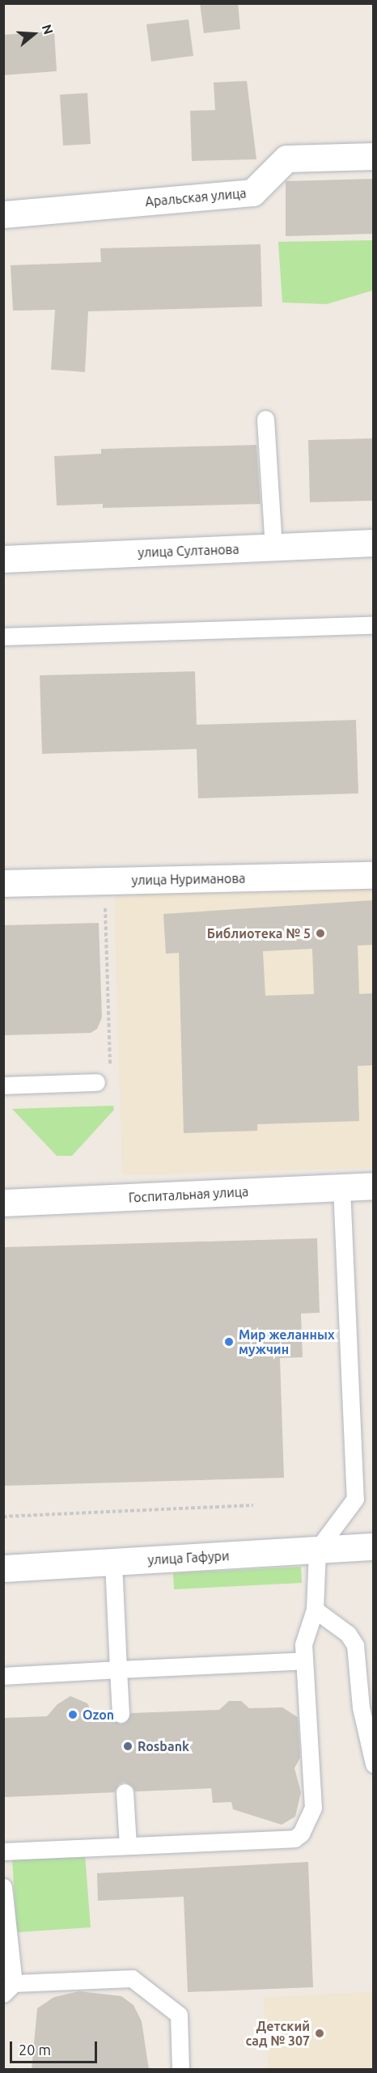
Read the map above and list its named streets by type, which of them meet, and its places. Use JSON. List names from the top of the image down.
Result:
{
  "streets": {
    "street": [
      "Аральская улица",
      "улица Султанова",
      "улица Нуриманова",
      "Госпитальная улица",
      "улица Гафури"
    ]
  },
  "places": [
    "Библиотека № 5",
    "Мир желанных мужчин",
    "Ozon",
    "Rosbank",
    "Детский сад № 307"
  ],
  "scale_bar": "20 m",
  "north": "right"
}
